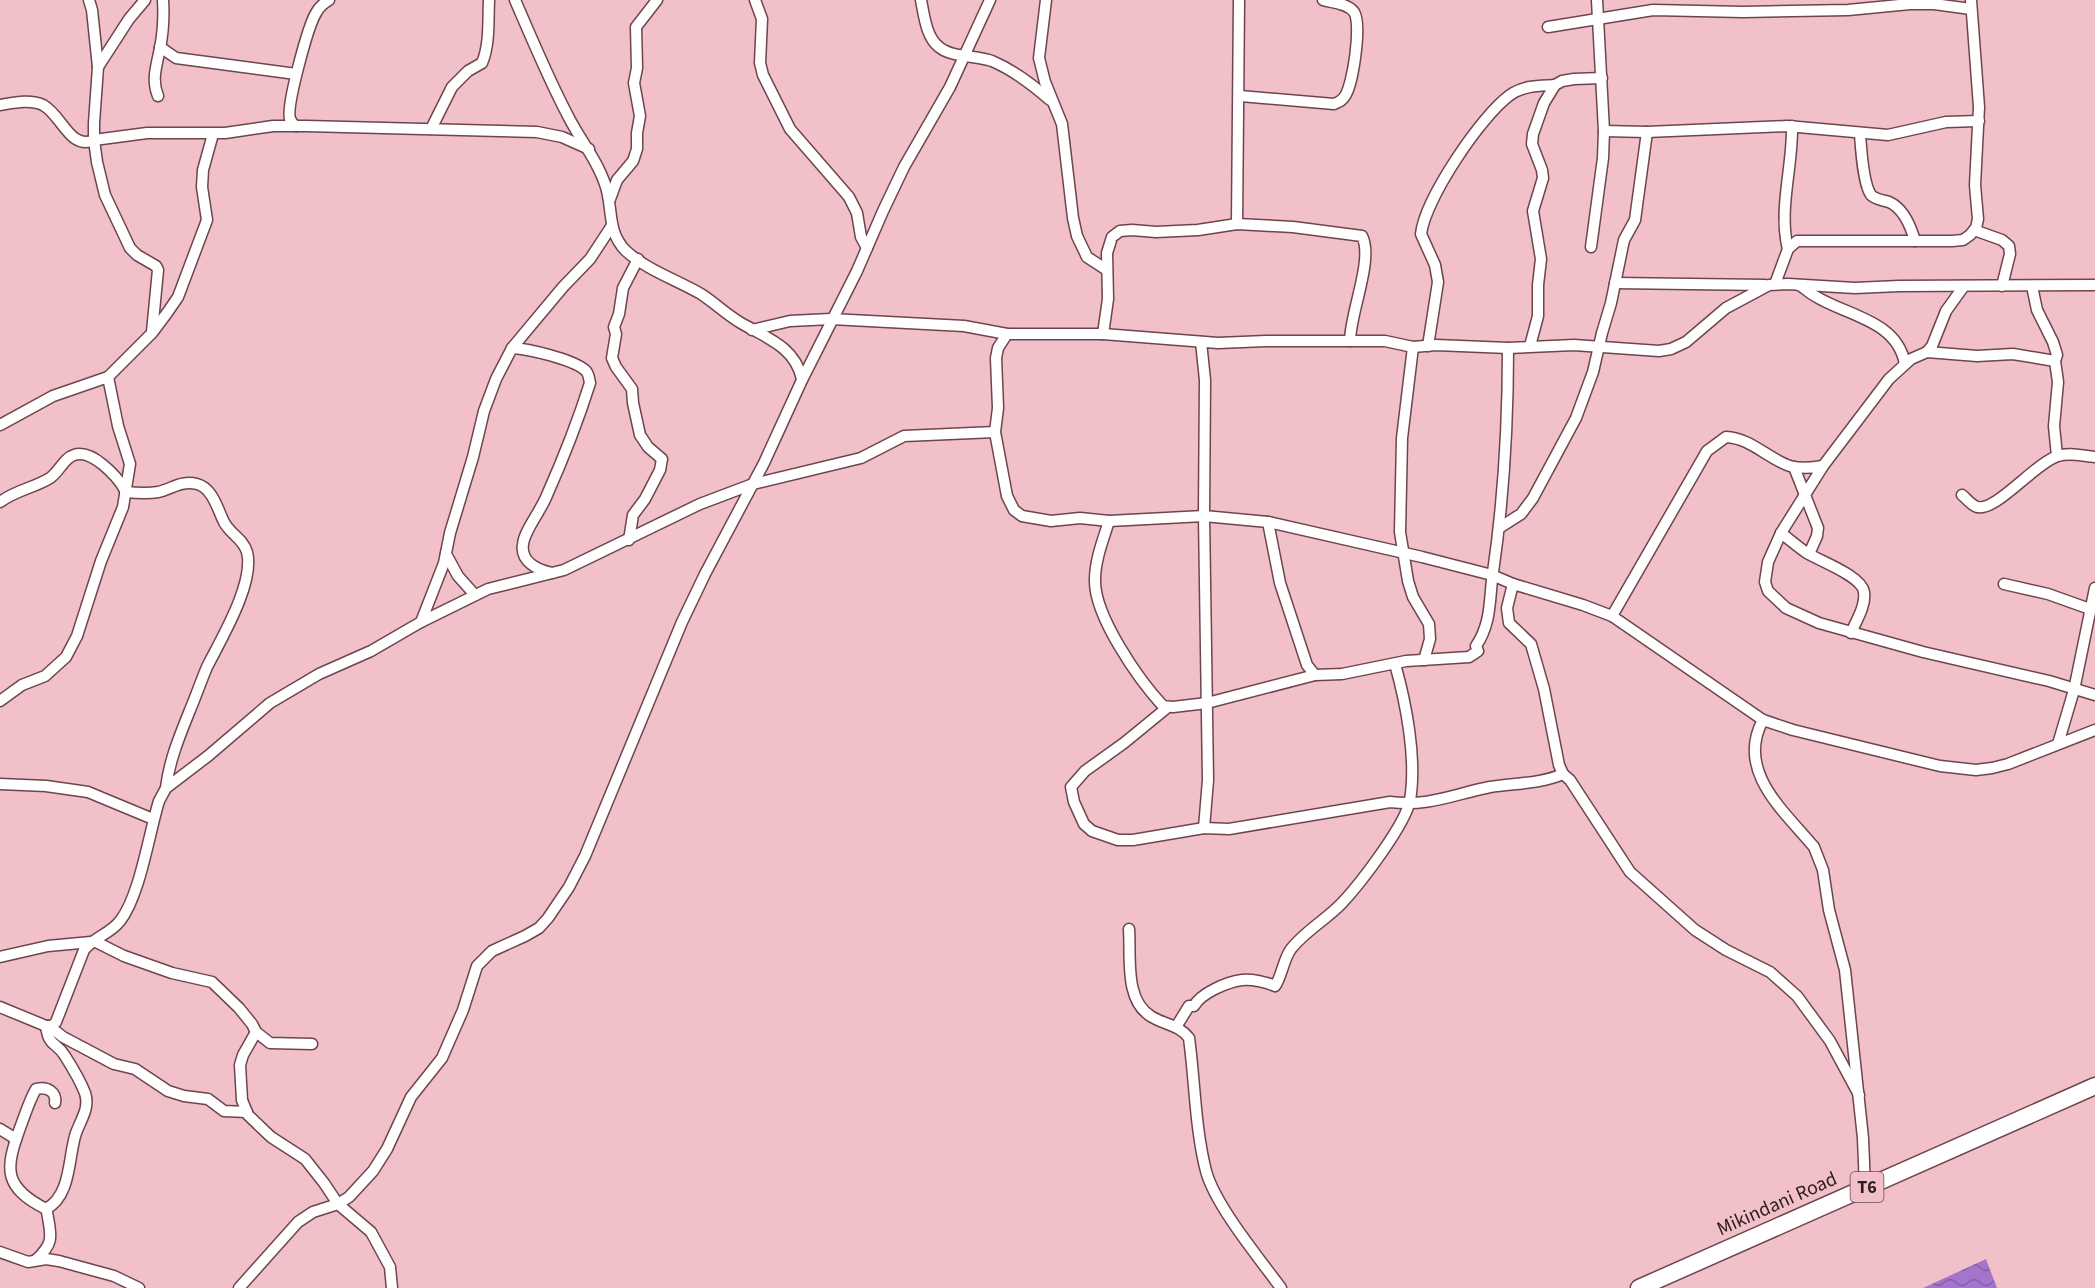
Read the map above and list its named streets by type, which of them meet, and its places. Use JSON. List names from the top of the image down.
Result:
{
  "streets": {
    "highway": ["T6", "Mikindani Road"]
  }
}
